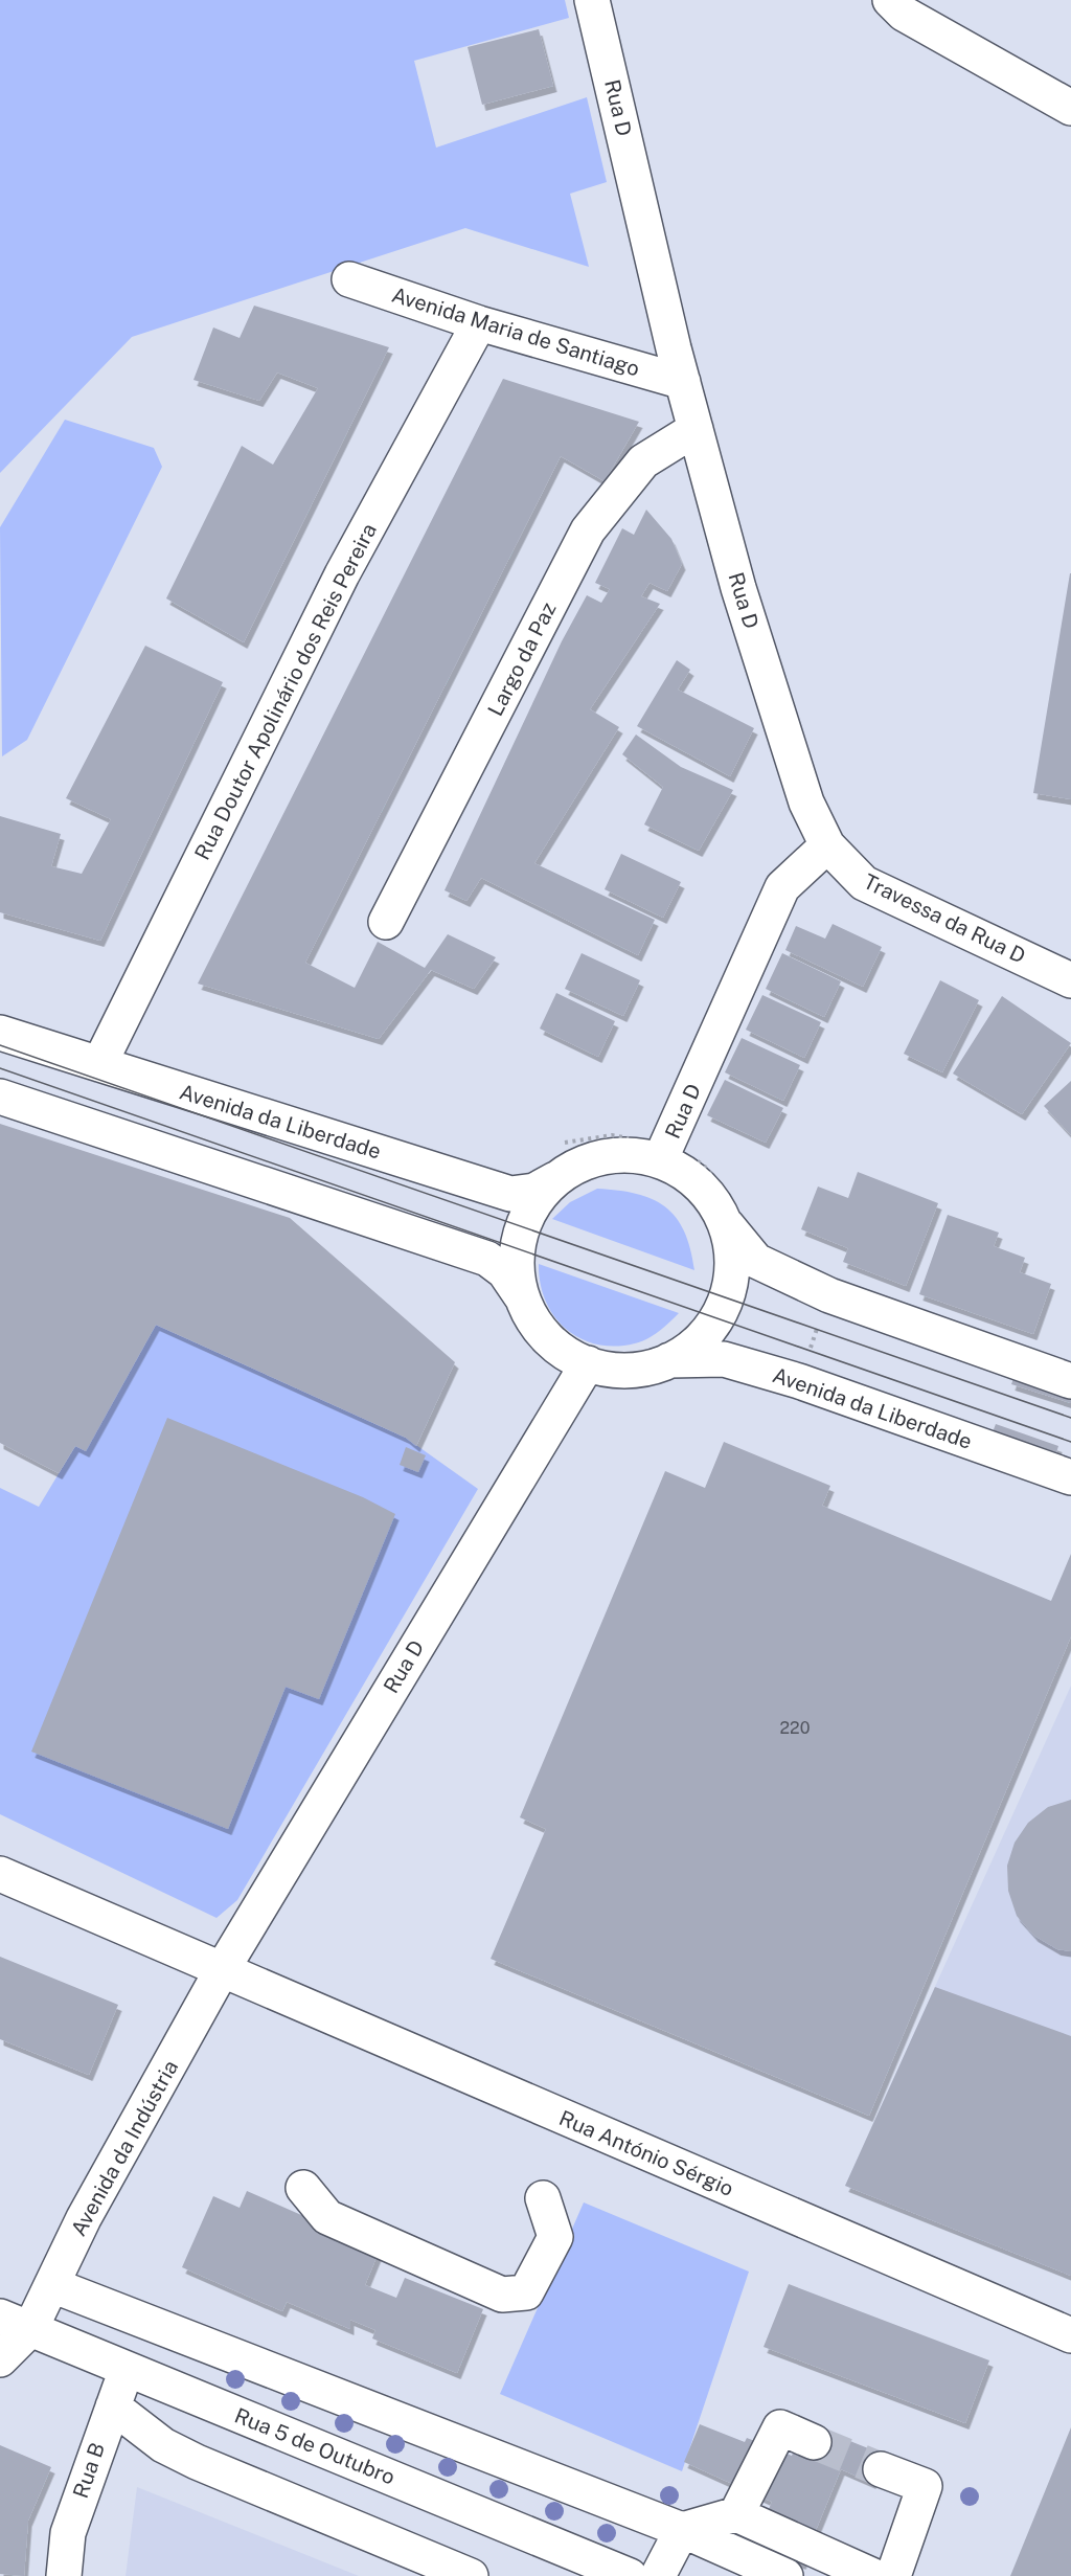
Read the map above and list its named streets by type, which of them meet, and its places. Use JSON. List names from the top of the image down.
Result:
{
  "streets": {
    "street": [
      "Rua D",
      "Avenida Maria de Santiago",
      "Largo da Paz",
      "Rua Doutor Apolinário dos Reis Pereira",
      "Travessa da Rua D",
      "Avenida da Liberdade",
      "Avenida da Indústria",
      "Rua António Sérgio",
      "Rua 5 de Outubro",
      "Rua B"
    ]
  },
  "crossings": [
    ["Rua D", "Avenida Maria de Santiago"],
    ["Rua D", "Largo da Paz"],
    ["Rua D", "Travessa da Rua D"],
    ["Rua D", "Avenida da Liberdade"],
    ["Rua D", "Avenida da Indústria"],
    ["Rua D", "Rua António Sérgio"],
    ["Avenida Maria de Santiago", "Rua Doutor Apolinário dos Reis Pereira"],
    ["Rua Doutor Apolinário dos Reis Pereira", "Avenida da Liberdade"],
    ["Avenida da Indústria", "Rua António Sérgio"],
    ["Avenida da Indústria", "Rua 5 de Outubro"],
    ["Rua 5 de Outubro", "Rua B"]
  ],
  "house_numbers": ["220"]
}
